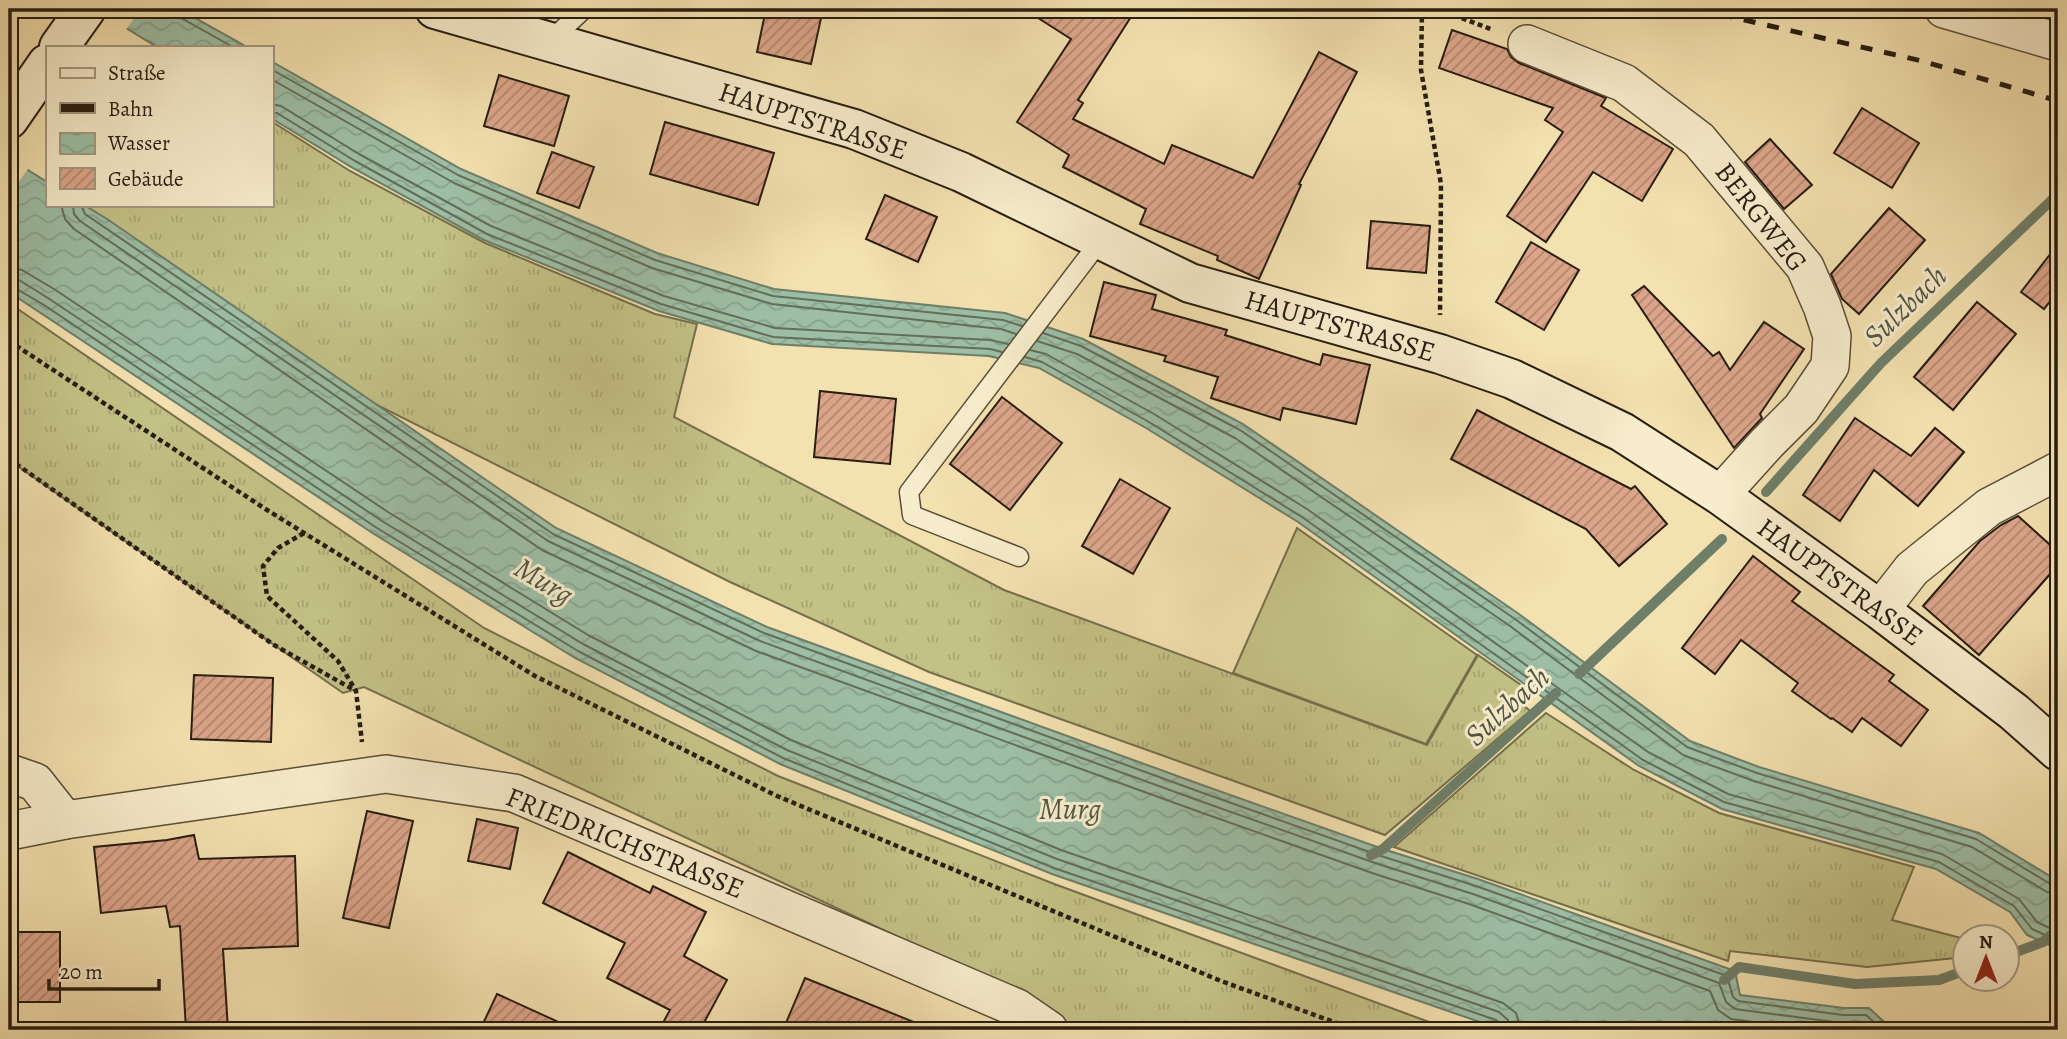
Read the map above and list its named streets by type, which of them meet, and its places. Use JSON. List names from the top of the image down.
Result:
{
  "streets": {
    "street": ["HAUPTSTRASSE", "BERGWEG", "FRIEDRICHSTRASSE"]
  },
  "crossings": [
    ["HAUPTSTRASSE", "BERGWEG"]
  ],
  "water": ["Sulzbach", "Murg"],
  "legend": [
    "Straße",
    "Bahn",
    "Wasser",
    "Gebäude"
  ],
  "scale_bar": "20 m",
  "north": "top"
}
